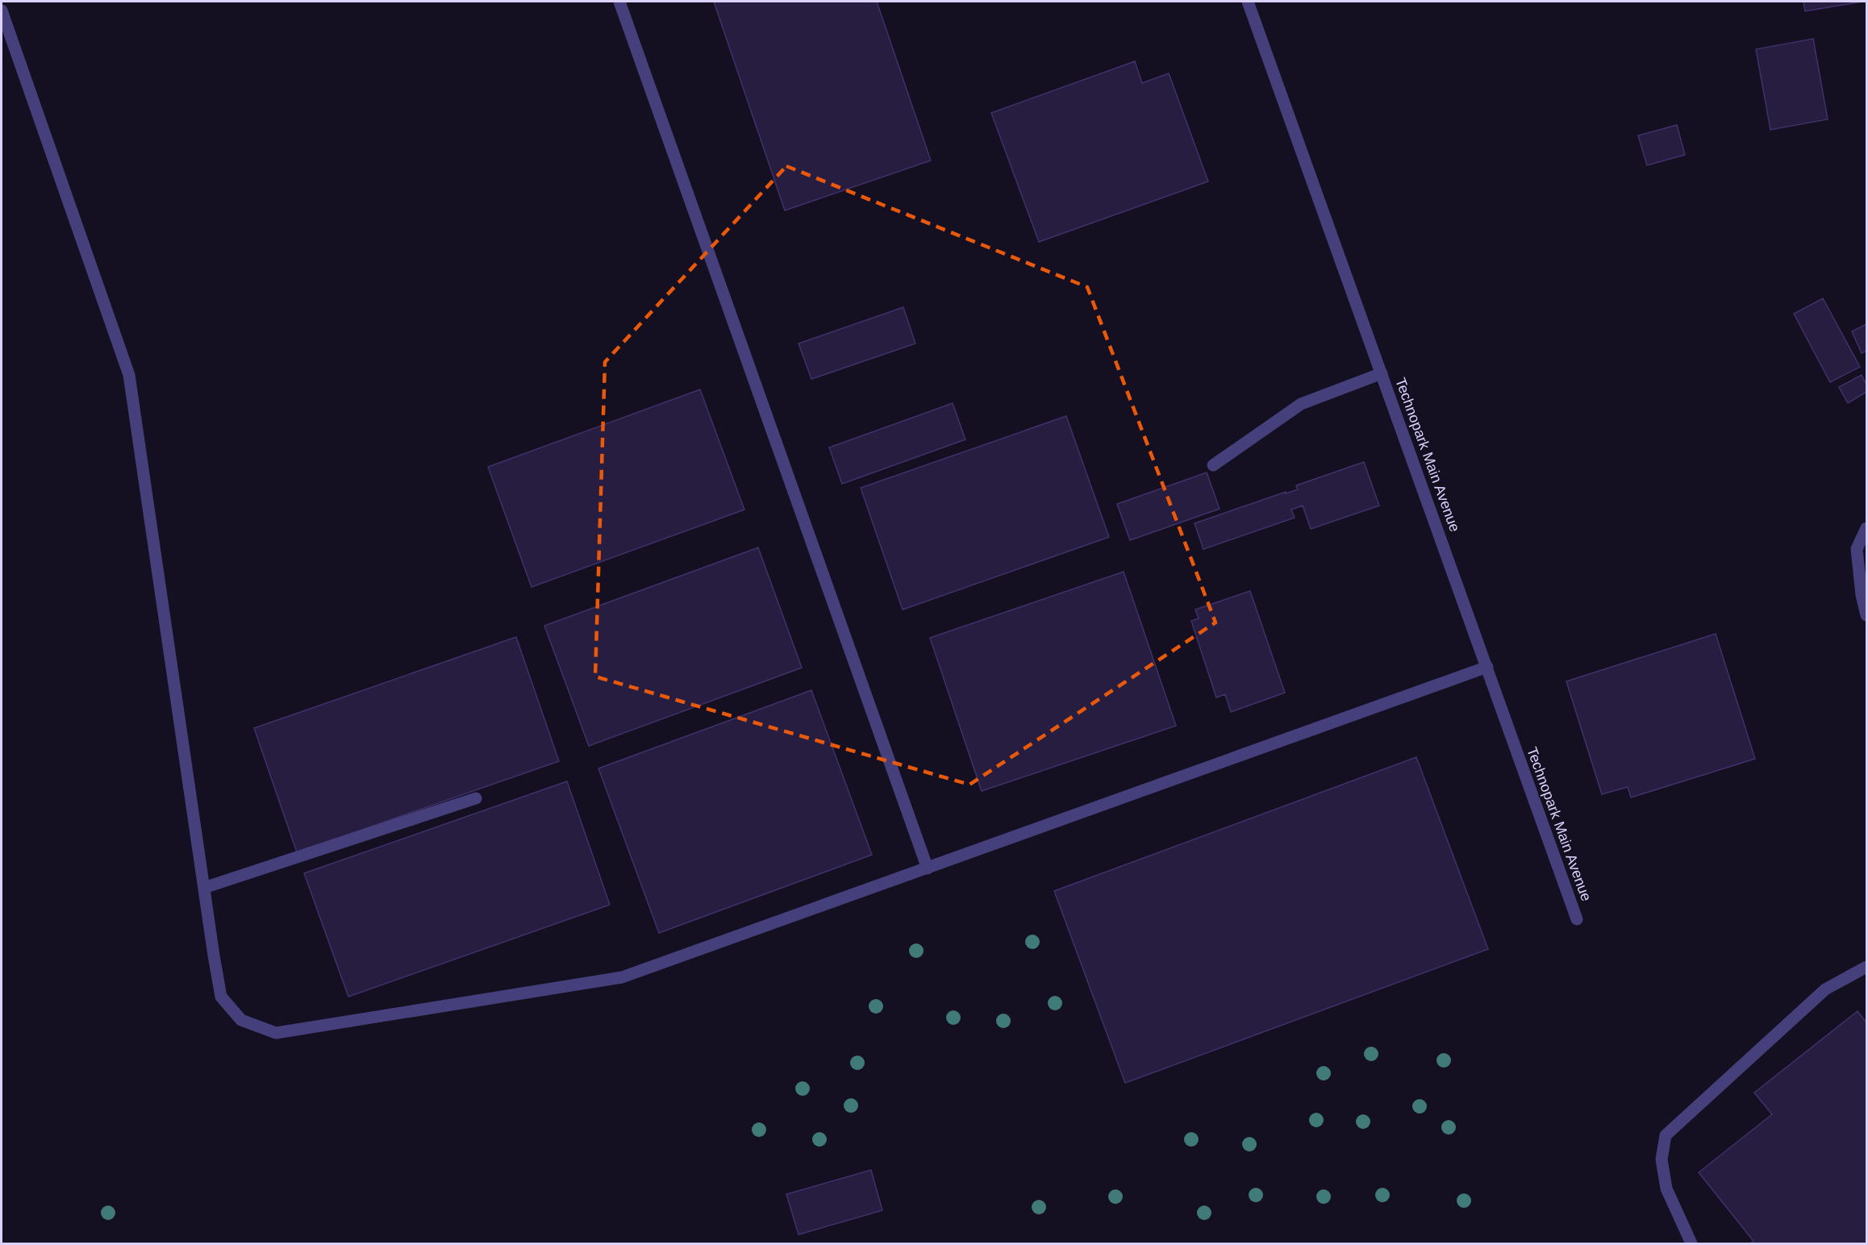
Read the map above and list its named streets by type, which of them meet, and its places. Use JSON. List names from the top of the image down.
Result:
{
  "streets": {
    "street": ["Technopark Main Avenue"]
  }
}
